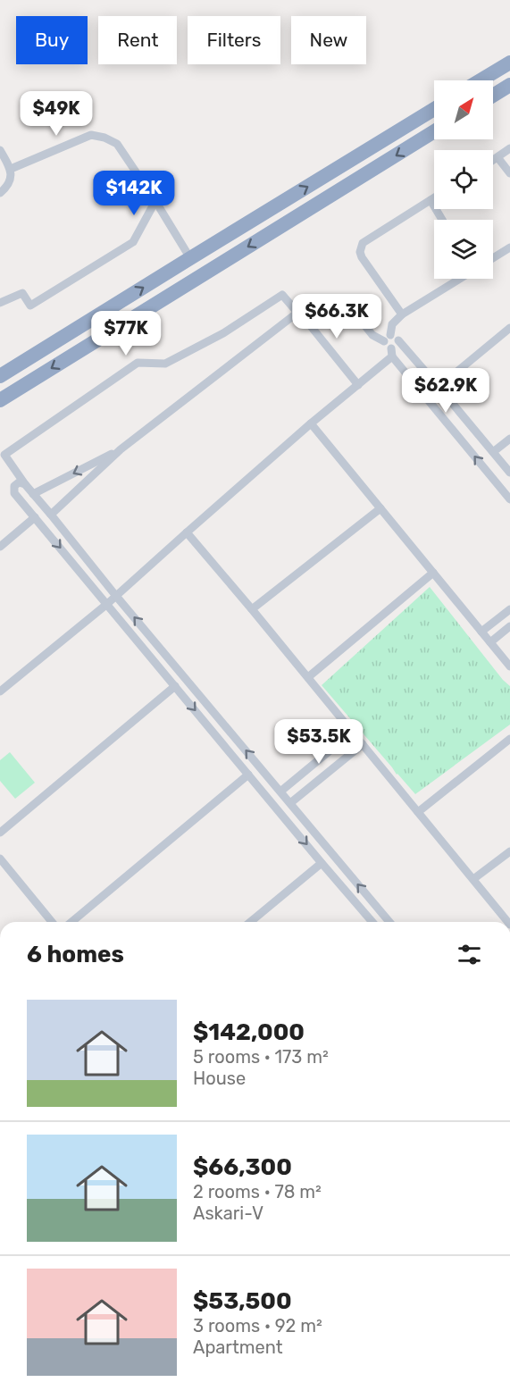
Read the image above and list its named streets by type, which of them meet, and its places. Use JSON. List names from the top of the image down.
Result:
{
  "north": "top right",
  "page": {
    "chip": [
      "Buy",
      "Rent",
      "Filters",
      "New"
    ],
    "price": [
      "$49K",
      "$142K",
      "$66.3K",
      "$77K",
      "$62.9K",
      "$53.5K"
    ],
    "heading": "6 homes",
    "list": [
      {
        "name": "$142,000",
        "note": "5 rooms · 173 m² · House"
      },
      {
        "name": "$66,300",
        "note": "2 rooms · 78 m² · Askari-V"
      },
      {
        "name": "$53,500",
        "note": "3 rooms · 92 m² · Apartment"
      }
    ]
  }
}
